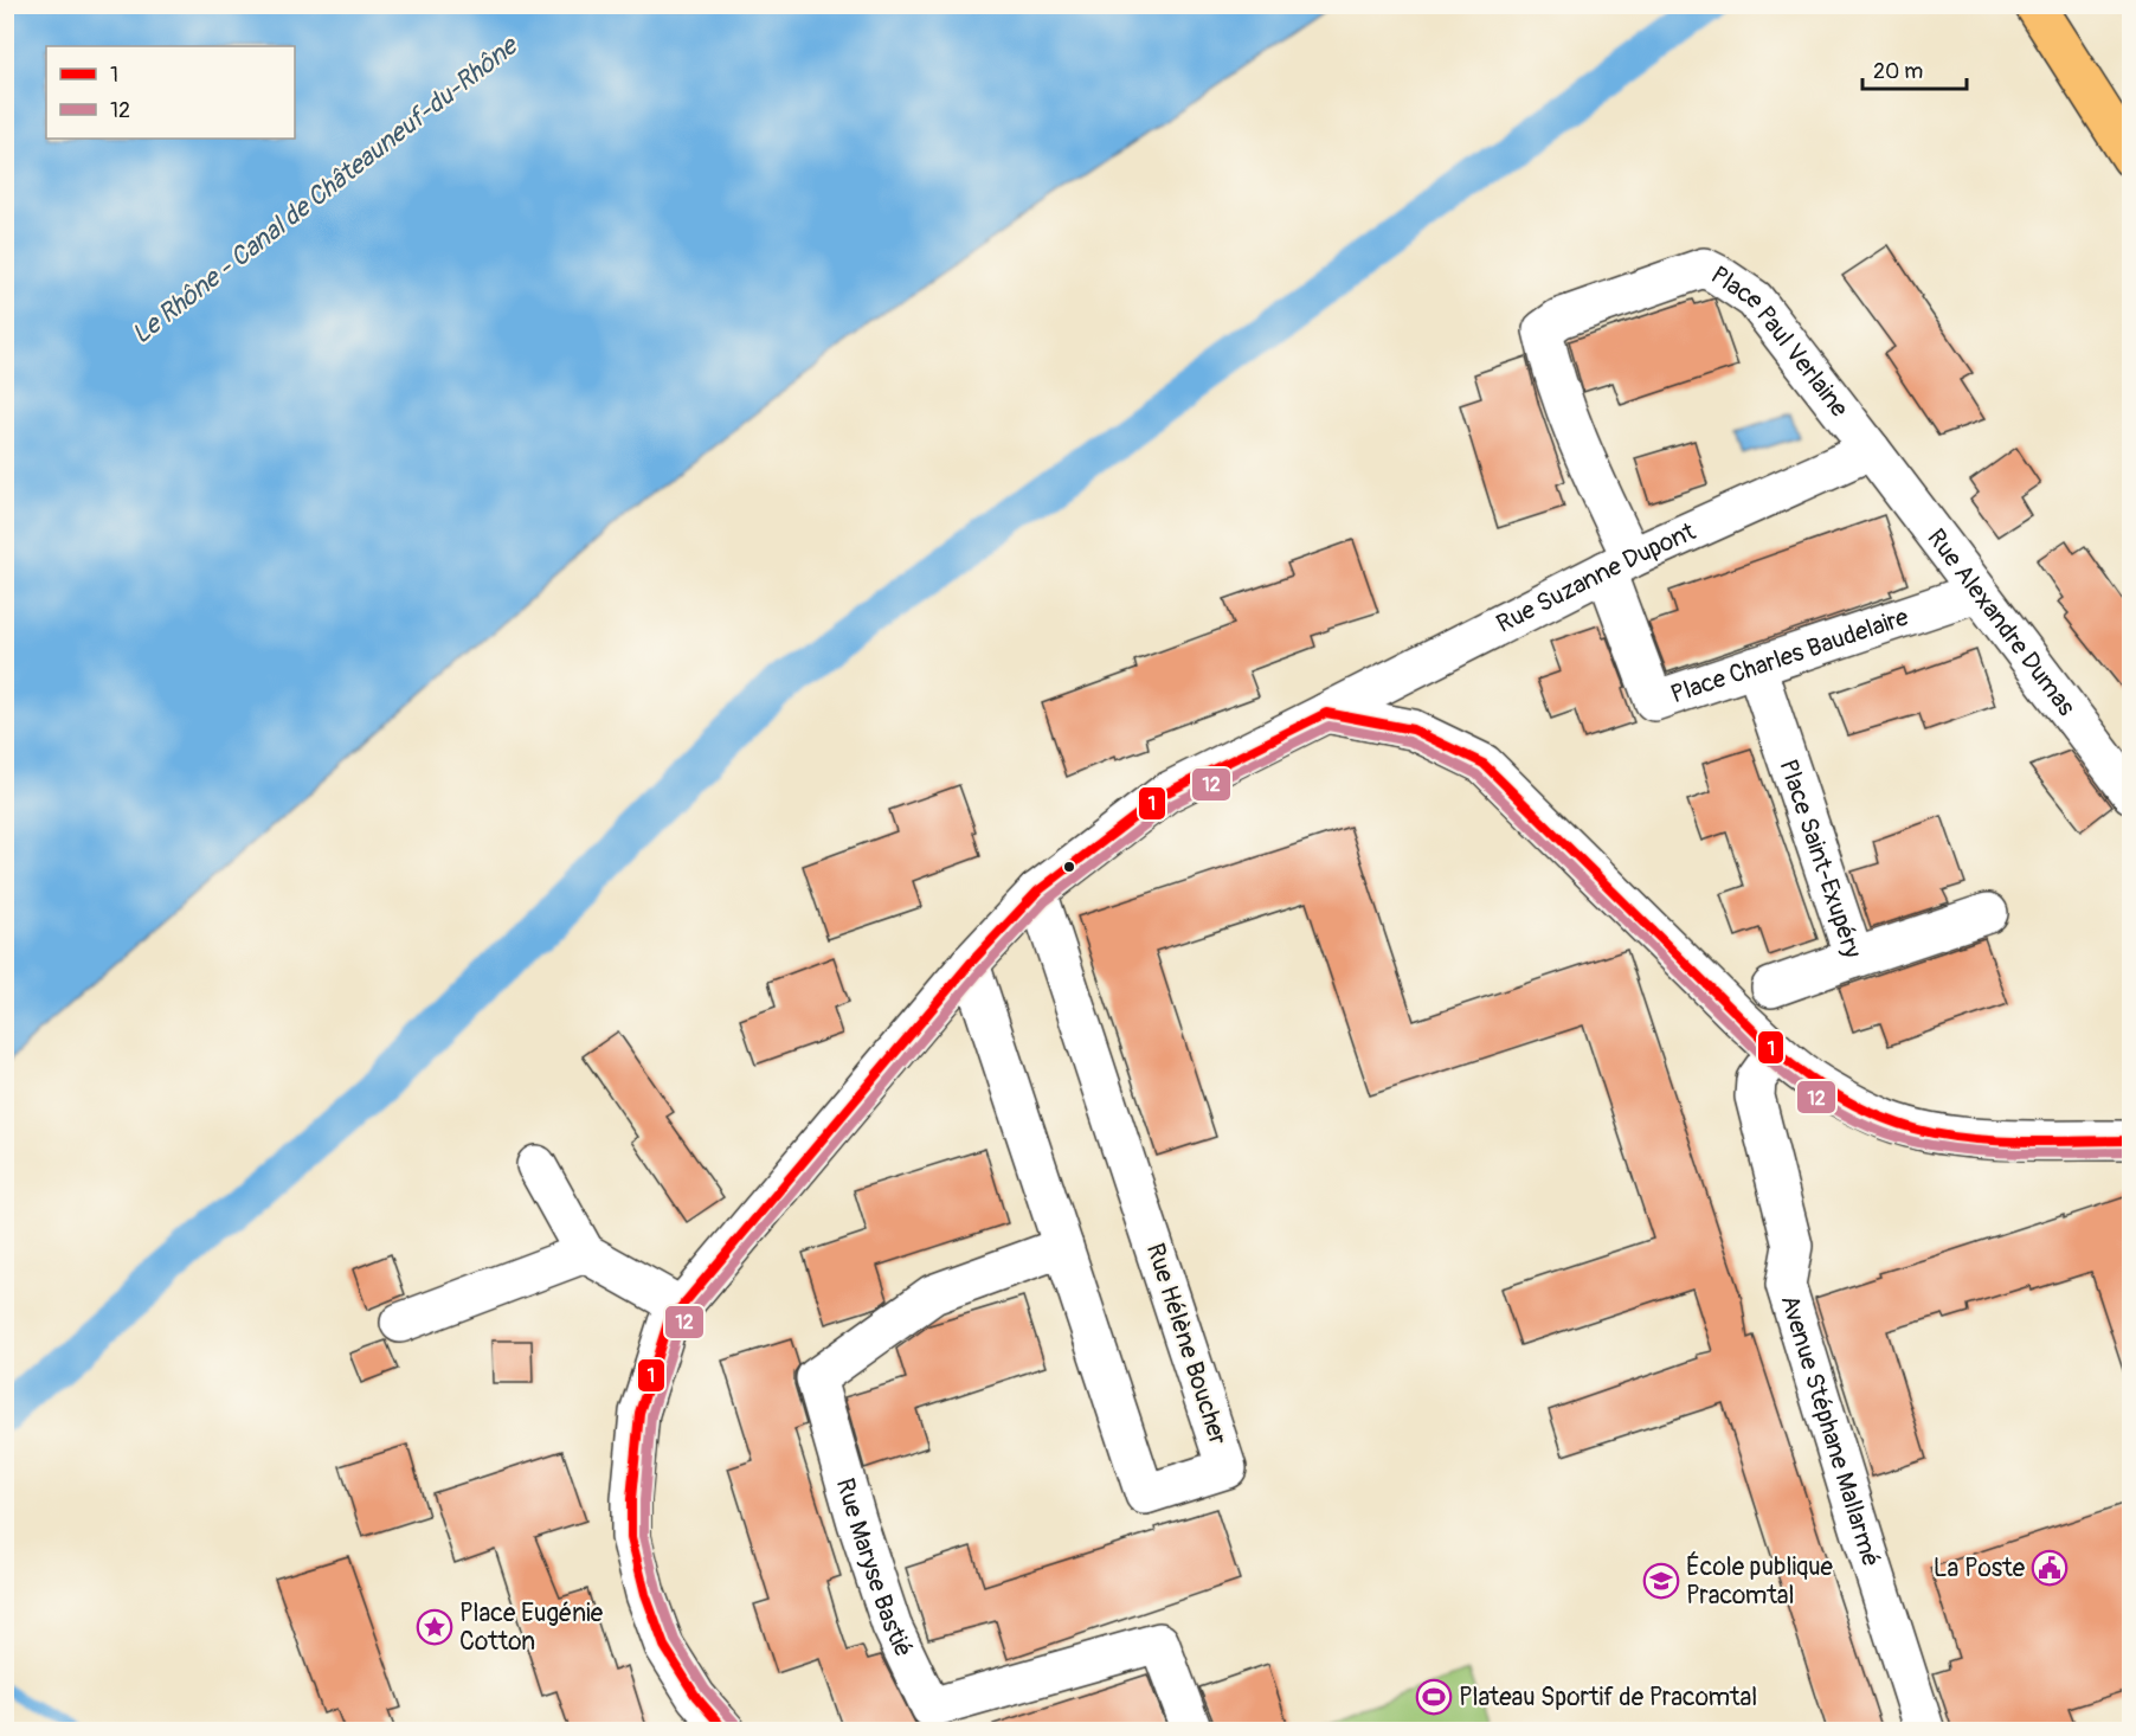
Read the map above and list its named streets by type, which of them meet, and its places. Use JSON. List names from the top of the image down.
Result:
{
  "streets": {
    "street": [
      "Place Paul Verlaine",
      "Rue Suzanne Dupont",
      "Rue Alexandre Dumas",
      "Place Charles Baudelaire",
      "Place Saint-Exupéry",
      "Rue Hélène Boucher",
      "Avenue Stéphane Mallarmé",
      "Rue Maryse Bastié"
    ]
  },
  "crossings": [
    ["Place Paul Verlaine", "Rue Suzanne Dupont"],
    ["Place Paul Verlaine", "Rue Alexandre Dumas"],
    ["Place Paul Verlaine", "Place Charles Baudelaire"],
    ["Rue Suzanne Dupont", "Rue Alexandre Dumas"],
    ["Rue Suzanne Dupont", "Place Charles Baudelaire"],
    ["Rue Suzanne Dupont", "Rue Hélène Boucher"],
    ["Rue Alexandre Dumas", "Place Charles Baudelaire"],
    ["Place Charles Baudelaire", "Place Saint-Exupéry"],
    ["Rue Hélène Boucher", "Rue Maryse Bastié"]
  ],
  "water": ["Le Rhône - Canal de Châteauneuf-du-Rhône"],
  "places": {
    "public building": ["La Poste"],
    "school or university": ["École publique Pracomtal"],
    "place": ["Place Eugénie Cotton"],
    "sports": ["Plateau Sportif de Pracomtal"]
  },
  "lines": ["transit line 1", "transit line 12"],
  "legend": ["1", "12"],
  "scale_bar": "20 m"
}
